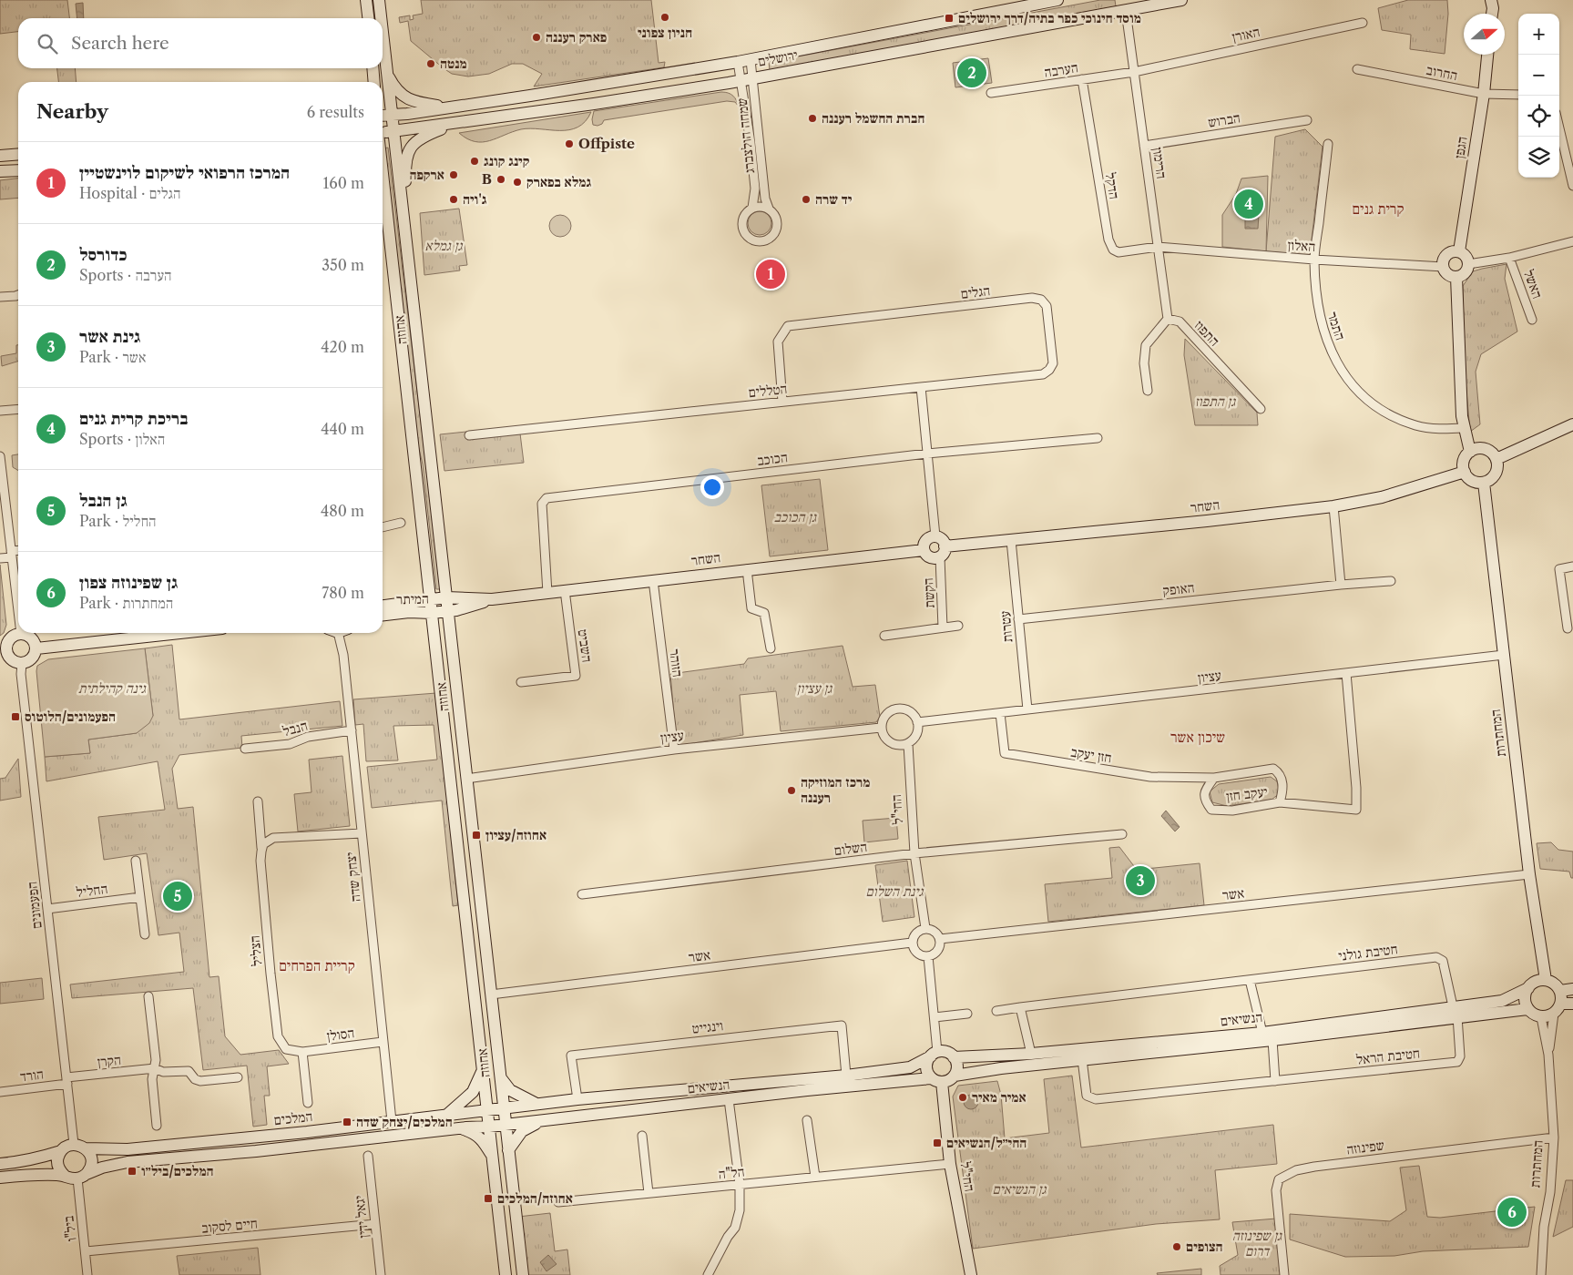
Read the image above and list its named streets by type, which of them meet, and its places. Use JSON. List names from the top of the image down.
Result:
{
  "streets": {
    "street": [
      "האורן",
      "ירושלים",
      "הערבה",
      "החרוב",
      "הברוש",
      "שמחה הולצברג",
      "הגפן",
      "הרימון",
      "הדקל",
      "האלון",
      "האשל",
      "הגלים",
      "התמר",
      "אחוזה",
      "התפוז",
      "הטללים",
      "הכוכב",
      "השחר",
      "האופק",
      "הקשת",
      "המיתר",
      "עטרות",
      "השביט",
      "הזוהר",
      "עציון",
      "הנבל",
      "המחתרות",
      "חזן יעקב",
      "יעקב חזן",
      "החי\"ל",
      "השלום",
      "יצחק שדה",
      "החליל",
      "אשר",
      "הפעמונים",
      "הצליל",
      "חטיבת גולני",
      "הנשיאים",
      "וינגייט",
      "הסולן",
      "חטיבת הראל",
      "הקרן",
      "הורד",
      "המלכים",
      "שפינוזה",
      "הל\"ה",
      "יגאל ידין",
      "חיים לסקוב",
      "ביל\"ו"
    ]
  },
  "crossings": [
    ["האורן", "הערבה"],
    ["האורן", "הרימון"],
    ["ירושלים", "שמחה הולצברג"],
    ["ירושלים", "הרימון"],
    ["ירושלים", "אחוזה"],
    ["הערבה", "הרימון"],
    ["הערבה", "הדקל"],
    ["החרוב", "הגפן"],
    ["הברוש", "הרימון"],
    ["הגפן", "האלון"],
    ["הרימון", "הדקל"],
    ["הרימון", "האלון"],
    ["הרימון", "התפוז"],
    ["הדקל", "האלון"],
    ["האלון", "התמר"],
    ["הגלים", "הטללים"],
    ["אחוזה", "השחר"],
    ["אחוזה", "המיתר"],
    ["אחוזה", "עציון"],
    ["אחוזה", "אשר"],
    ["אחוזה", "הנשיאים"],
    ["אחוזה", "המלכים"],
    ["הכוכב", "השחר"],
    ["השחר", "הקשת"],
    ["השחר", "המיתר"],
    ["השחר", "עטרות"],
    ["השחר", "השביט"],
    ["השחר", "הזוהר"],
    ["השחר", "המחתרות"],
    ["האופק", "עטרות"],
    ["עטרות", "עציון"],
    ["הזוהר", "עציון"],
    ["עציון", "המחתרות"],
    ["עציון", "חזן יעקב"],
    ["עציון", "החי\"ל"],
    ["הנבל", "יצחק שדה"],
    ["המחתרות", "אשר"],
    ["המחתרות", "הנשיאים"],
    ["המחתרות", "שפינוזה"],
    ["חזן יעקב", "יעקב חזן"],
    ["החי\"ל", "השלום"],
    ["החי\"ל", "אשר"],
    ["החי\"ל", "הנשיאים"],
    ["החי\"ל", "הל\"ה"],
    ["יצחק שדה", "הסולן"],
    ["יצחק שדה", "המלכים"],
    ["החליל", "הפעמונים"],
    ["הפעמונים", "הקרן"],
    ["הפעמונים", "הורד"],
    ["הפעמונים", "המלכים"],
    ["הפעמונים", "ביל\"ו"],
    ["הצליל", "הסולן"],
    ["חטיבת גולני", "הנשיאים"],
    ["חטיבת גולני", "חטיבת הראל"],
    ["הנשיאים", "וינגייט"],
    ["הנשיאים", "חטיבת הראל"],
    ["הנשיאים", "המלכים"],
    ["הקרן", "הורד"],
    ["המלכים", "ביל\"ו"],
    ["יגאל ידין", "חיים לסקוב"],
    ["חיים לסקוב", "ביל\"ו"]
  ],
  "districts": ["קרית גנים", "שיכון אשר", "קריית הפרחים"],
  "parks": [
    "גן גמלא",
    "גן התפוז",
    "גן הכוכב",
    "גינה קהילתית",
    "גן עציון",
    "גינת השלום",
    "גן הנשיאים",
    "גן שפינוזה דרום"
  ],
  "places": {
    "other": [
      "חניון צפוני",
      "פארק רעננה",
      "מנטה",
      "חברת החשמל רעננה",
      "Offpiste",
      "קינג קונג",
      "ארקפה",
      "B",
      "גמלא בפארק",
      "ג'ויה",
      "יד שרה",
      "מרכז המוזיקה רעננה",
      "אמיר מאיר",
      "הצופים"
    ],
    "transit": [
      "מוסד חינוכי כפר בתיה/דרך ירושלים",
      "הפעמונים/הלוטוס",
      "אחוזה/עציון",
      "המלכים/יצחק שדה",
      "החי״ל/הנשיאים",
      "המלכים/ביל״ו",
      "אחוזה/המלכים"
    ]
  },
  "north": "right",
  "page": {
    "map_buttons": ["+", "−"],
    "search": "Search here",
    "pins": [
      "2",
      "4",
      "1",
      "3",
      "5",
      "6"
    ],
    "heading": ["Nearby", "6 results"],
    "list": [
      {
        "mark": "1",
        "name": "המרכז הרפואי לשיקום לוינשטיין",
        "note": "Hospital · הגלים",
        "value": "160 m"
      },
      {
        "mark": "2",
        "name": "כדורסל",
        "note": "Sports · הערבה",
        "value": "350 m"
      },
      {
        "mark": "3",
        "name": "גינת אשר",
        "note": "Park · אשר",
        "value": "420 m"
      },
      {
        "mark": "4",
        "name": "בריכת קרית גנים",
        "note": "Sports · האלון",
        "value": "440 m"
      },
      {
        "mark": "5",
        "name": "גן הנבל",
        "note": "Park · החליל",
        "value": "480 m"
      },
      {
        "mark": "6",
        "name": "גן שפינוזה צפון",
        "note": "Park · המחתרות",
        "value": "780 m"
      }
    ]
  }
}
